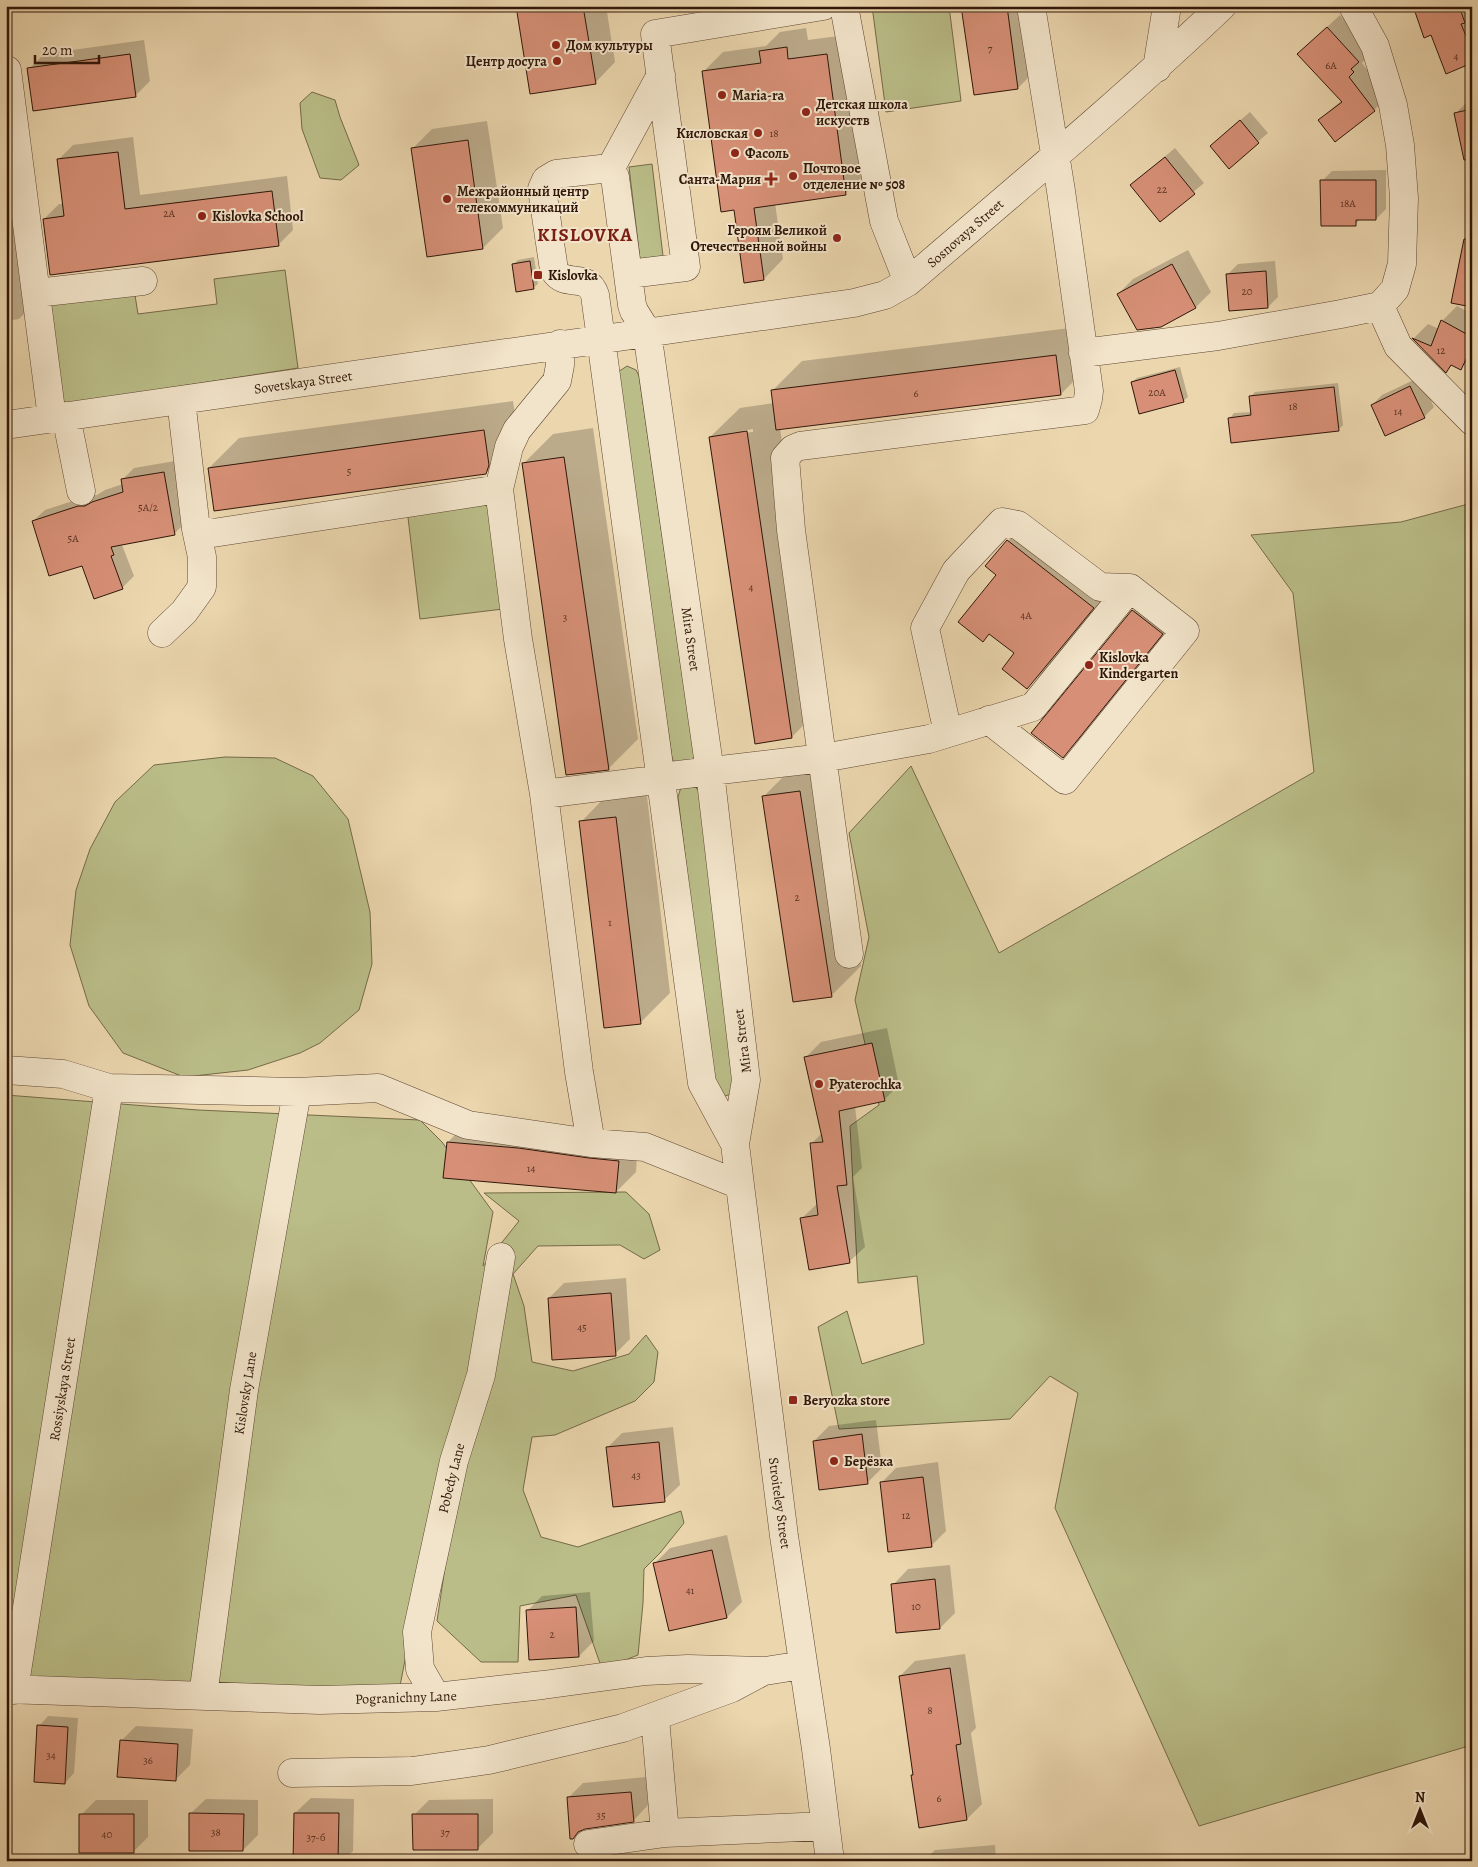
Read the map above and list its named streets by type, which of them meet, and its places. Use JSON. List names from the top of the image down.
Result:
{
  "streets": {
    "street": [
      "Sosnovaya Street",
      "Sovetskaya Street",
      "Mira Street",
      "Rossiyskaya Street",
      "Kislovsky Lane",
      "Pobedy Lane",
      "Stroiteley Street",
      "Pogranichny Lane"
    ]
  },
  "crossings": [
    ["Sosnovaya Street", "Sovetskaya Street"],
    ["Sosnovaya Street", "Mira Street"],
    ["Mira Street", "Stroiteley Street"],
    ["Rossiyskaya Street", "Pogranichny Lane"],
    ["Kislovsky Lane", "Pogranichny Lane"],
    ["Pobedy Lane", "Pogranichny Lane"],
    ["Stroiteley Street", "Pogranichny Lane"]
  ],
  "districts": ["KISLOVKA"],
  "places": {
    "other": [
      "Дом культуры",
      "Центр досуга",
      "Maria-ra",
      "Детская школа искусств",
      "Кисловская",
      "Фасоль",
      "Почтовое отделение № 508",
      "Межрайонный центр телекоммуникаций",
      "Kislovka School",
      "Героям Великой Отечественной войны",
      "Kislovka Kindergarten",
      "Pyaterochka",
      "Берёзка"
    ],
    "health": ["Санта-Мария"],
    "transit": ["Kislovka", "Beryozka store"]
  },
  "house_numbers": [
    "7",
    "4",
    "6А",
    "18",
    "22",
    "18А",
    "2А",
    "20",
    "12",
    "20А",
    "6",
    "18",
    "14",
    "5",
    "5А/2",
    "5А",
    "4",
    "4А",
    "3",
    "2",
    "1",
    "14",
    "45",
    "43",
    "12",
    "41",
    "10",
    "2",
    "8",
    "34",
    "36",
    "6",
    "35",
    "38",
    "37",
    "40",
    "37-б"
  ],
  "scale_bar": "20 m",
  "north": "top"
}
